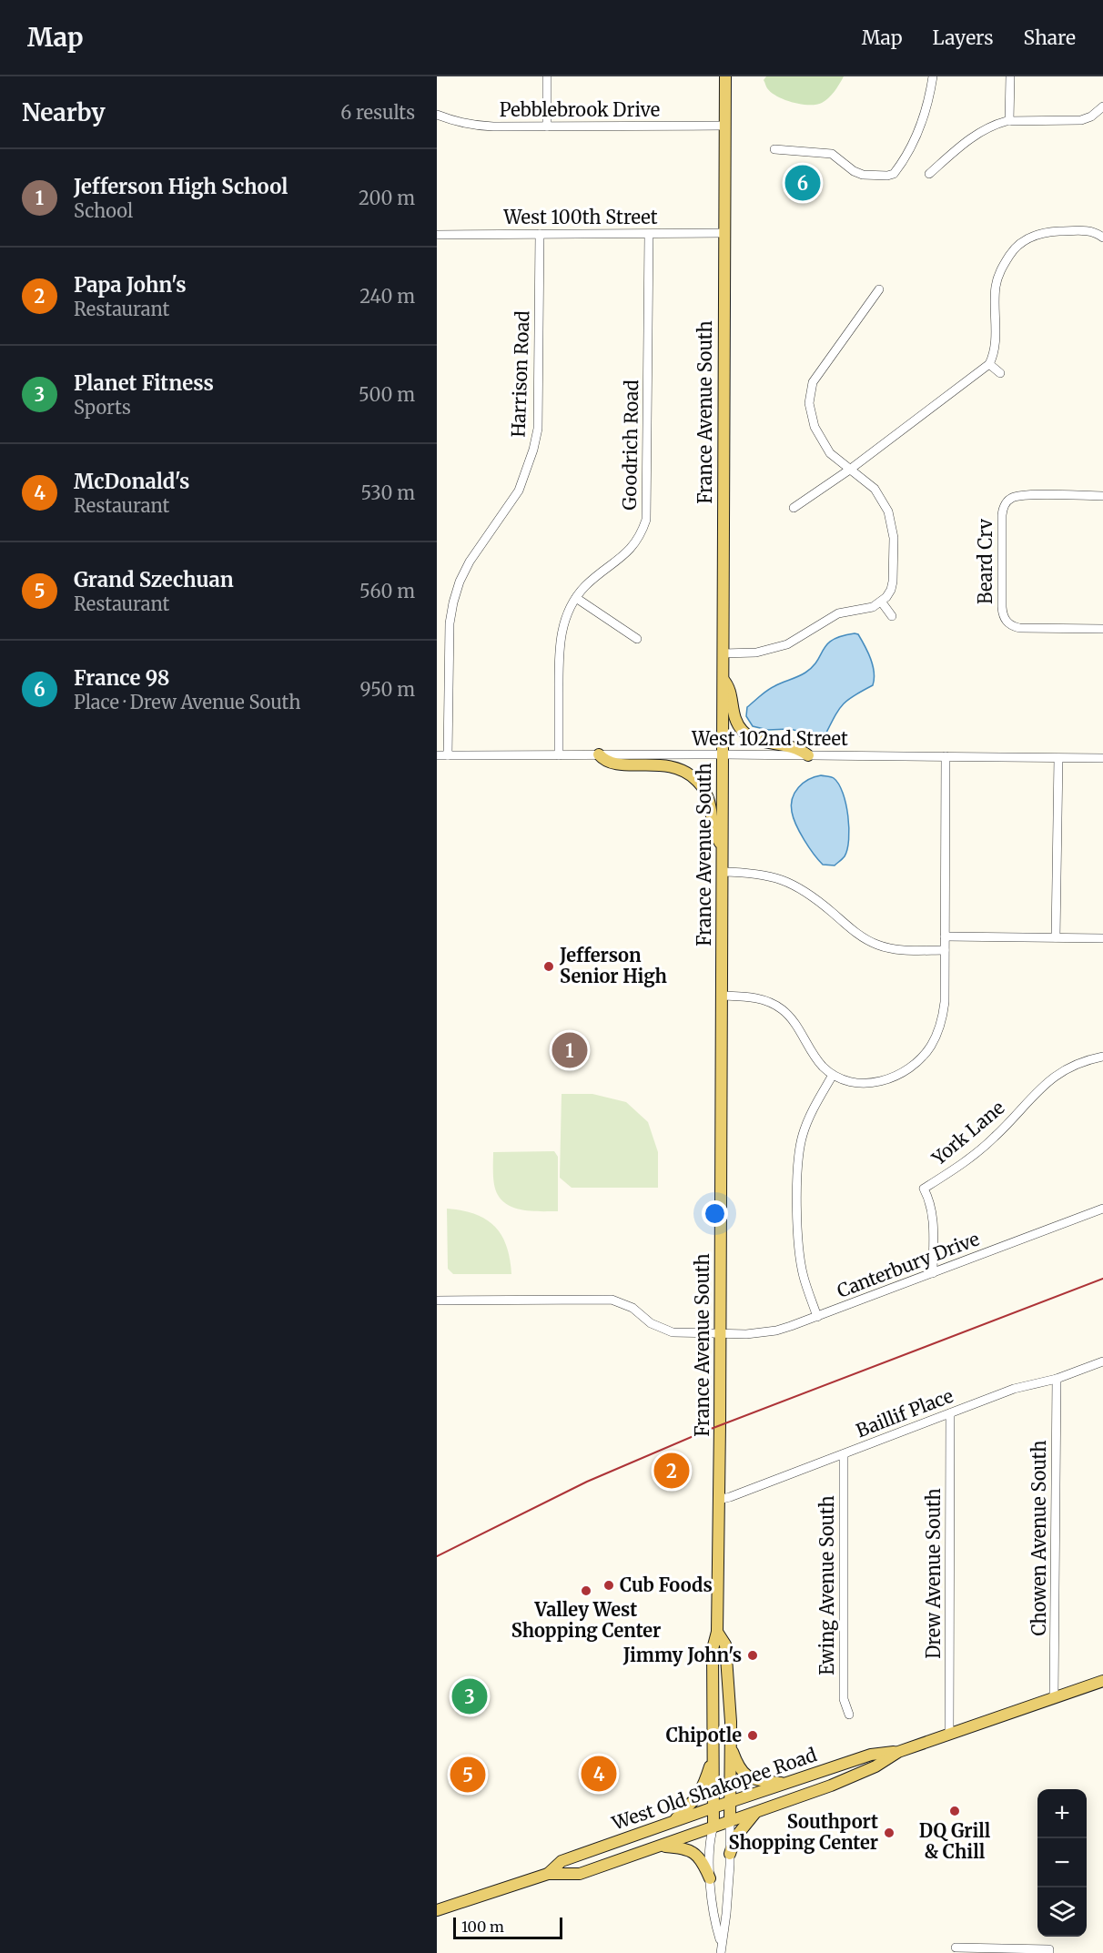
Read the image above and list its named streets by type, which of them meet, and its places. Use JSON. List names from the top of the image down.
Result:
{
  "streets": {
    "main road": ["France Avenue South", "West Old Shakopee Road"],
    "street": [
      "Pebblebrook Drive",
      "West 100th Street",
      "Harrison Road",
      "Goodrich Road",
      "Beard Crv",
      "West 102nd Street",
      "York Lane",
      "Canterbury Drive",
      "Baillif Place",
      "Chowen Avenue South",
      "Drew Avenue South",
      "Ewing Avenue South"
    ]
  },
  "crossings": [
    ["Pebblebrook Drive", "France Avenue South"],
    ["West 100th Street", "Harrison Road"],
    ["West 100th Street", "France Avenue South"],
    ["West 100th Street", "Goodrich Road"],
    ["Harrison Road", "West 102nd Street"],
    ["France Avenue South", "West 102nd Street"],
    ["France Avenue South", "Canterbury Drive"],
    ["France Avenue South", "Baillif Place"],
    ["France Avenue South", "West Old Shakopee Road"],
    ["Goodrich Road", "West 102nd Street"],
    ["York Lane", "Canterbury Drive"],
    ["Baillif Place", "Chowen Avenue South"],
    ["Baillif Place", "Drew Avenue South"],
    ["Baillif Place", "Ewing Avenue South"],
    ["Chowen Avenue South", "West Old Shakopee Road"],
    ["Drew Avenue South", "West Old Shakopee Road"]
  ],
  "places": [
    "Jefferson Senior High",
    "Cub Foods",
    "Valley West Shopping Center",
    "Jimmy John's",
    "Chipotle",
    "DQ Grill & Chill",
    "Southport Shopping Center"
  ],
  "scale_bar": "100 m",
  "page": {
    "header": "Map",
    "nav": ["Map", "Layers", "Share"],
    "heading": ["Nearby", "6 results"],
    "list": [
      {
        "mark": "1",
        "name": "Jefferson High School",
        "note": "School",
        "value": "200 m"
      },
      {
        "mark": "2",
        "name": "Papa John's",
        "note": "Restaurant",
        "value": "240 m"
      },
      {
        "mark": "3",
        "name": "Planet Fitness",
        "note": "Sports",
        "value": "500 m"
      },
      {
        "mark": "4",
        "name": "McDonald's",
        "note": "Restaurant",
        "value": "530 m"
      },
      {
        "mark": "5",
        "name": "Grand Szechuan",
        "note": "Restaurant",
        "value": "560 m"
      },
      {
        "mark": "6",
        "name": "France 98",
        "note": "Place · Drew Avenue South",
        "value": "950 m"
      }
    ],
    "pins": [
      "6",
      "1",
      "2",
      "3",
      "4",
      "5"
    ],
    "map_buttons": ["+", "−"],
    "scale": "100 m"
  }
}
